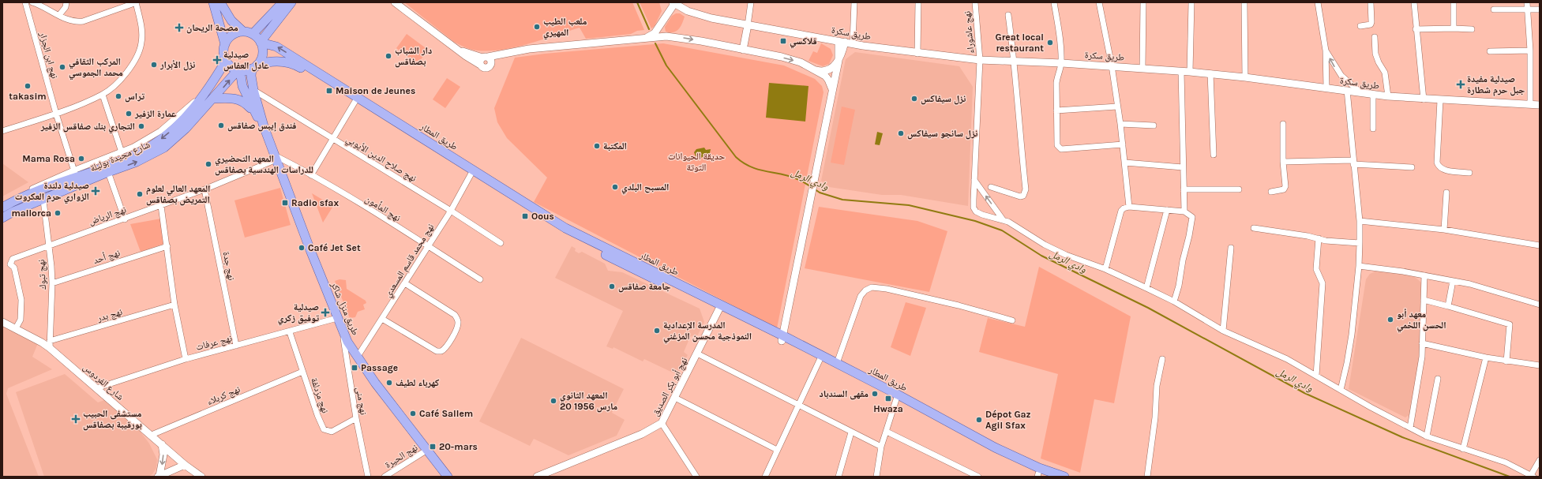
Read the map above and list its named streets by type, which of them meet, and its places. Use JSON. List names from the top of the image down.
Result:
{
  "streets": {
    "main road": ["طريق المطار", "شارع مجيدة بوليلة", "طريق منزل شاكر"],
    "street": [
      "نهج عاشوراء",
      "طريق سكرة",
      "نهج ابن الجزار",
      "نهج صلاح الدين الأيوبي",
      "نهج المأمون",
      "نهج الرياض",
      "نهج أحد",
      "نهج محمد قاسم المسعدي",
      "نهج جدة",
      "نهج تبوك",
      "نهج بدر",
      "نهج عرفات",
      "شارع الفردوس",
      "نهج أبو بكر الصديق",
      "نهج كربلاء",
      "نهج مزدلفة",
      "نهج منى",
      "نهج الحيرة"
    ]
  },
  "crossings": [
    ["نهج عاشوراء", "طريق سكرة"],
    ["نهج ابن الجزار", "شارع مجيدة بوليلة"],
    ["طريق المطار", "شارع مجيدة بوليلة"],
    ["طريق المطار", "نهج محمد قاسم المسعدي"],
    ["طريق المطار", "طريق منزل شاكر"],
    ["طريق المطار", "نهج أبو بكر الصديق"],
    ["شارع مجيدة بوليلة", "نهج تبوك"],
    ["شارع مجيدة بوليلة", "طريق منزل شاكر"],
    ["نهج صلاح الدين الأيوبي", "نهج محمد قاسم المسعدي"],
    ["نهج صلاح الدين الأيوبي", "طريق منزل شاكر"],
    ["نهج المأمون", "نهج الرياض"],
    ["نهج المأمون", "نهج محمد قاسم المسعدي"],
    ["نهج المأمون", "طريق منزل شاكر"],
    ["نهج الرياض", "نهج جدة"],
    ["نهج الرياض", "نهج تبوك"],
    ["نهج الرياض", "طريق منزل شاكر"],
    ["نهج الرياض", "شارع الفردوس"],
    ["نهج أحد", "نهج تبوك"],
    ["نهج محمد قاسم المسعدي", "طريق منزل شاكر"],
    ["نهج جدة", "نهج عرفات"],
    ["نهج تبوك", "نهج بدر"],
    ["نهج تبوك", "شارع الفردوس"],
    ["طريق منزل شاكر", "نهج عرفات"],
    ["طريق منزل شاكر", "نهج منى"],
    ["طريق منزل شاكر", "نهج الحيرة"],
    ["نهج بدر", "شارع الفردوس"],
    ["نهج عرفات", "شارع الفردوس"],
    ["نهج عرفات", "نهج مزدلفة"],
    ["شارع الفردوس", "نهج كربلاء"],
    ["نهج كربلاء", "نهج مزدلفة"],
    ["نهج مزدلفة", "نهج منى"]
  ],
  "water": ["وادي الرمل"],
  "parks": ["حديقة الحيوانات التوتة"],
  "places": {
    "other": [
      "ملعب الطيب المهيري",
      "Great local restaurant",
      "دار الشباب بصفاقس",
      "نزل الأبرار",
      "المركب الثقافي محمد الجموسي",
      "takasim",
      "تراس",
      "نزل سيفاكس",
      "عمارة الزفير",
      "فندق إيبس صفاقس",
      "التجاري بنك صفاقس الزفير",
      "نزل سانجو سيفاكس",
      "المكتبة",
      "Mama Rosa",
      "المعهد التحضيري للدراسات الهندسية بصفاقس",
      "المسبح البلدي",
      "المعهد العالي لعلوم التمريض بصفاقس",
      "mallorca",
      "Café Jet Set",
      "جامعة صفاقس",
      "معهد أبو الحسن اللخمي",
      "المدرسة الإعدادية النموذجية محسن المزغني",
      "كهرباء لطيف",
      "مقهى السندباد",
      "المعهد الثانوي 20 مارس 1956",
      "Café Sallem",
      "Dépot Gaz Agil Sfax"
    ],
    "health": [
      "مصحة الريحان",
      "صيدلية عادل العفاس",
      "صيدلية مفيدة جبل حرم شطارة",
      "صيدلية دلندة الزواري حرم العكروت",
      "صيدلية توفيق زكري",
      "مستشفى الحبيب بورقيبة بصفاقس"
    ],
    "transit": [
      "قلاكسي",
      "Maison de Jeunes",
      "Radio sfax",
      "Oous",
      "Passage",
      "Hwaza",
      "20-mars"
    ]
  }
}
